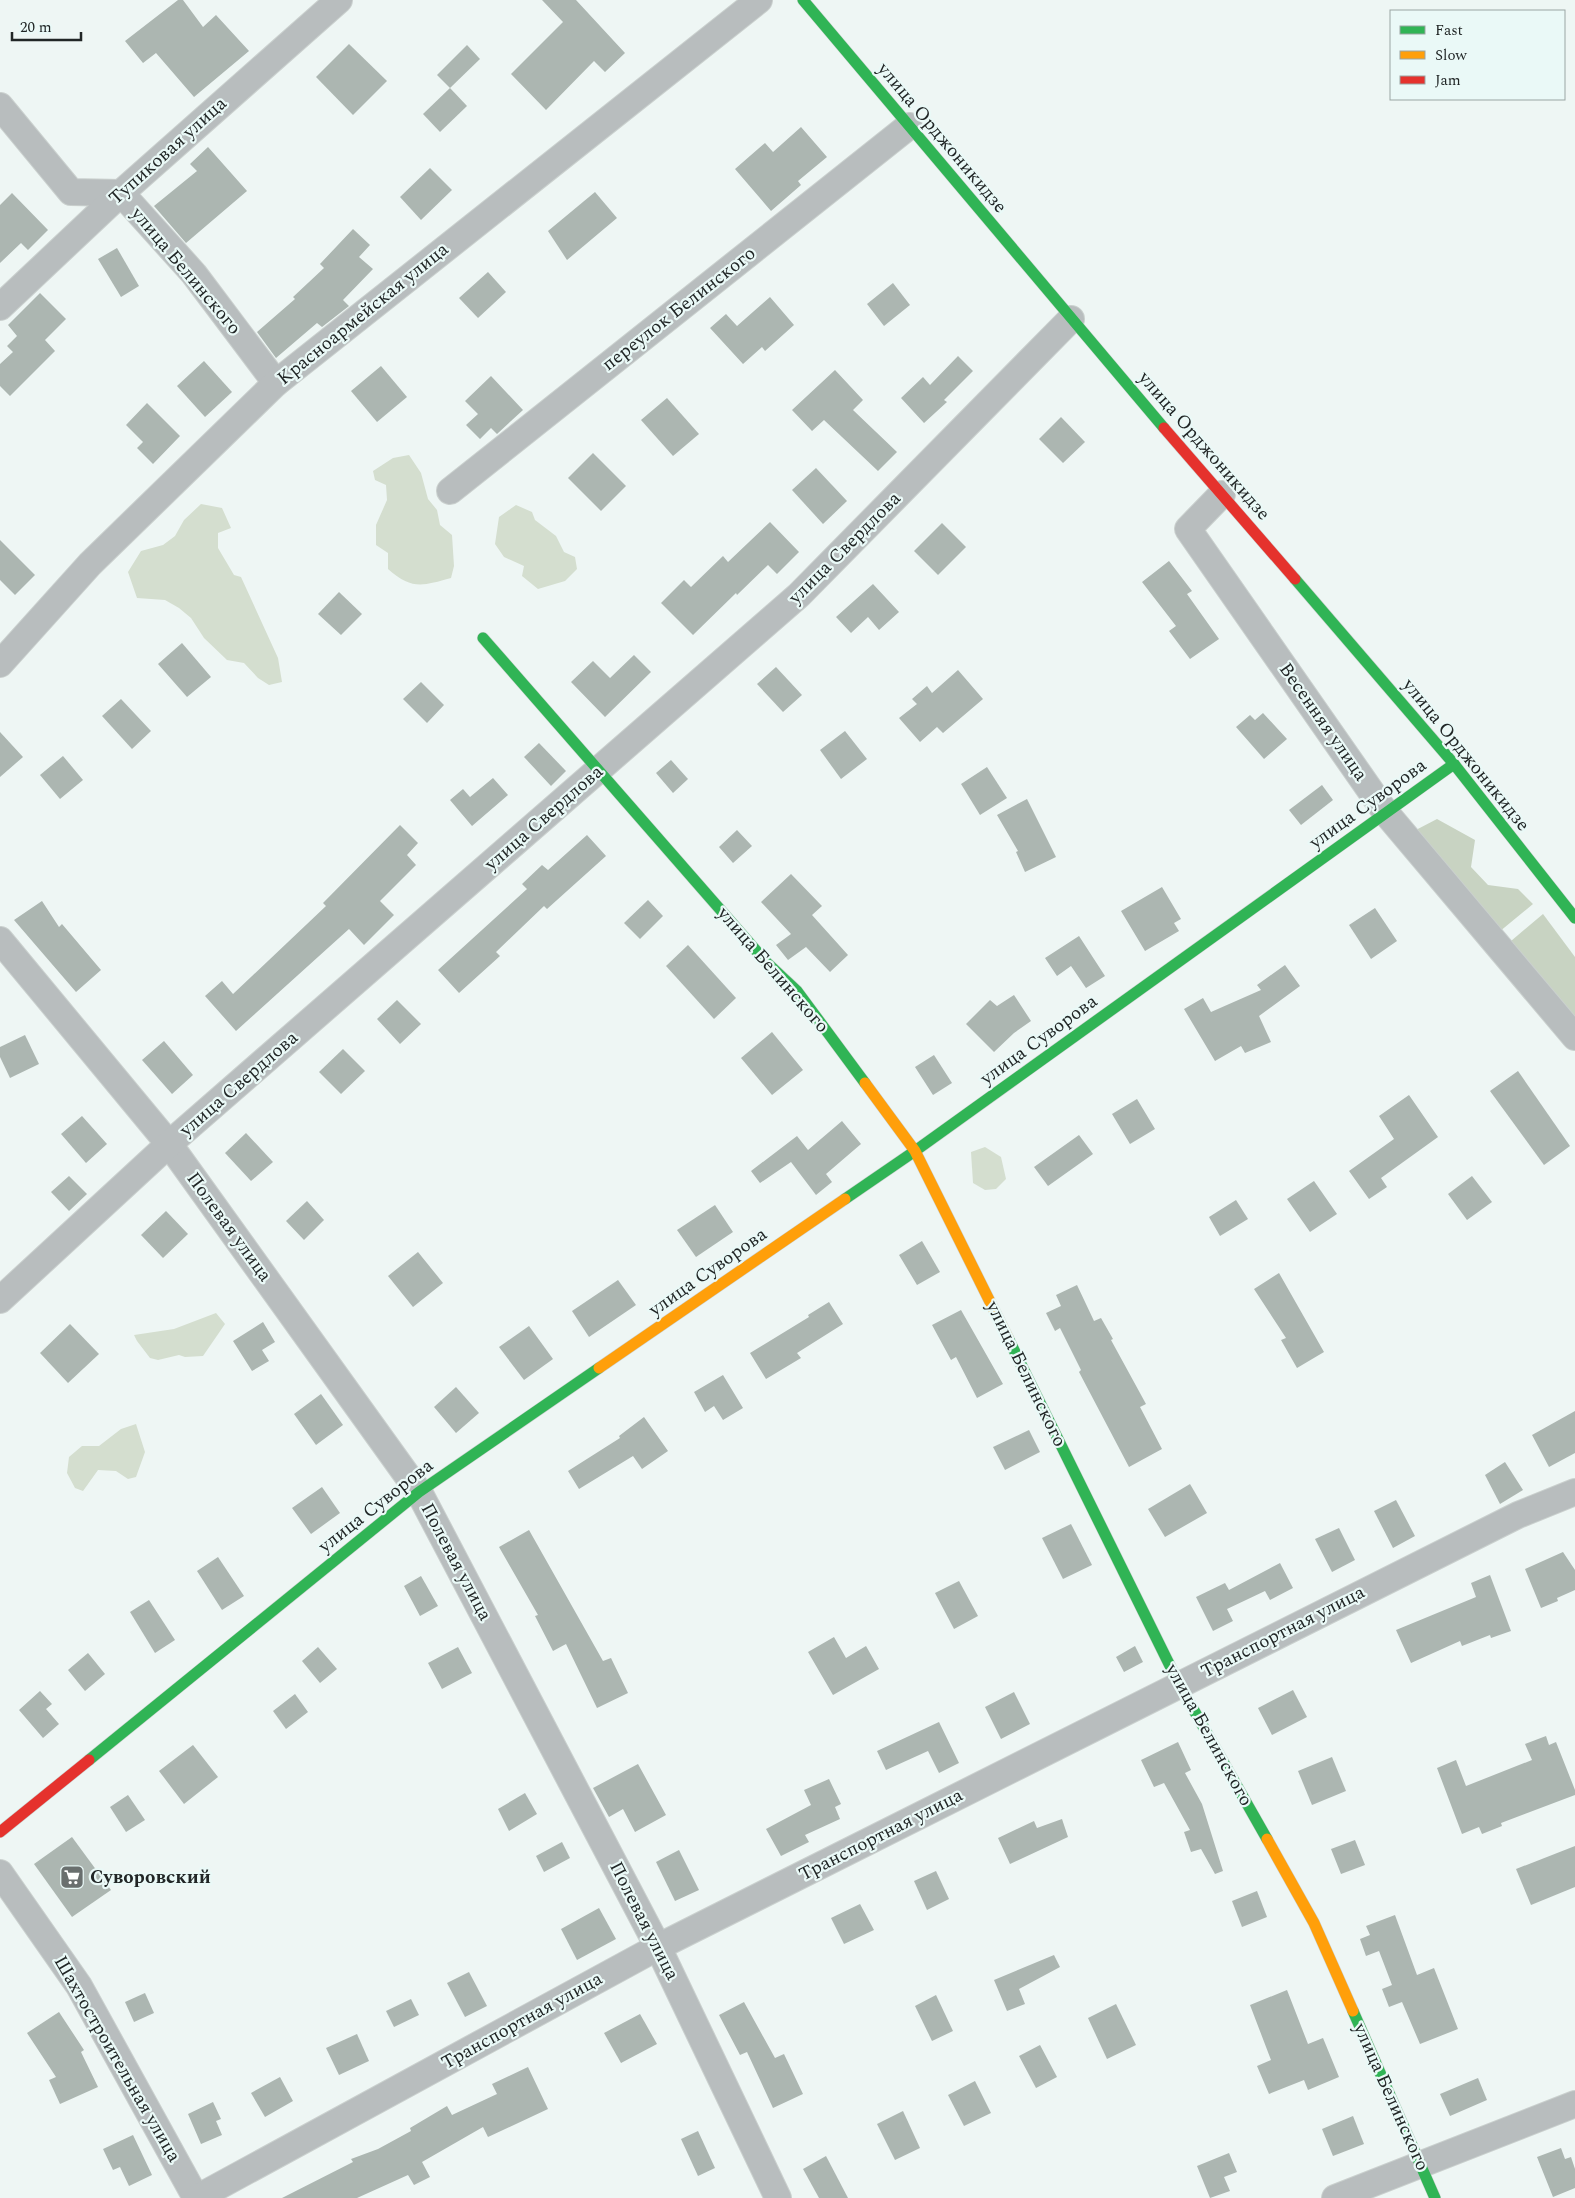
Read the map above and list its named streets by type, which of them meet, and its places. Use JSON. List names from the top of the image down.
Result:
{
  "streets": {
    "street": [
      "улица Орджоникидзе",
      "Тупиковая улица",
      "улица Белинского",
      "переулок Белинского",
      "Красноармейская улица",
      "улица Свердлова",
      "Весенняя улица",
      "улица Суворова",
      "Полевая улица",
      "Транспортная улица",
      "Шахтостроительная улица"
    ]
  },
  "crossings": [
    ["улица Орджоникидзе", "переулок Белинского"],
    ["улица Орджоникидзе", "улица Свердлова"],
    ["улица Орджоникидзе", "Весенняя улица"],
    ["улица Орджоникидзе", "улица Суворова"],
    ["Тупиковая улица", "улица Белинского"],
    ["улица Белинского", "Красноармейская улица"],
    ["улица Белинского", "улица Свердлова"],
    ["улица Белинского", "улица Суворова"],
    ["улица Белинского", "Транспортная улица"],
    ["улица Свердлова", "Полевая улица"],
    ["Весенняя улица", "улица Суворова"],
    ["улица Суворова", "Полевая улица"],
    ["Полевая улица", "Транспортная улица"],
    ["Транспортная улица", "Шахтостроительная улица"]
  ],
  "places": {
    "supermarket": ["Суворовский"]
  },
  "legend": ["Fast", "Slow", "Jam"],
  "scale_bar": "20 m"
}
